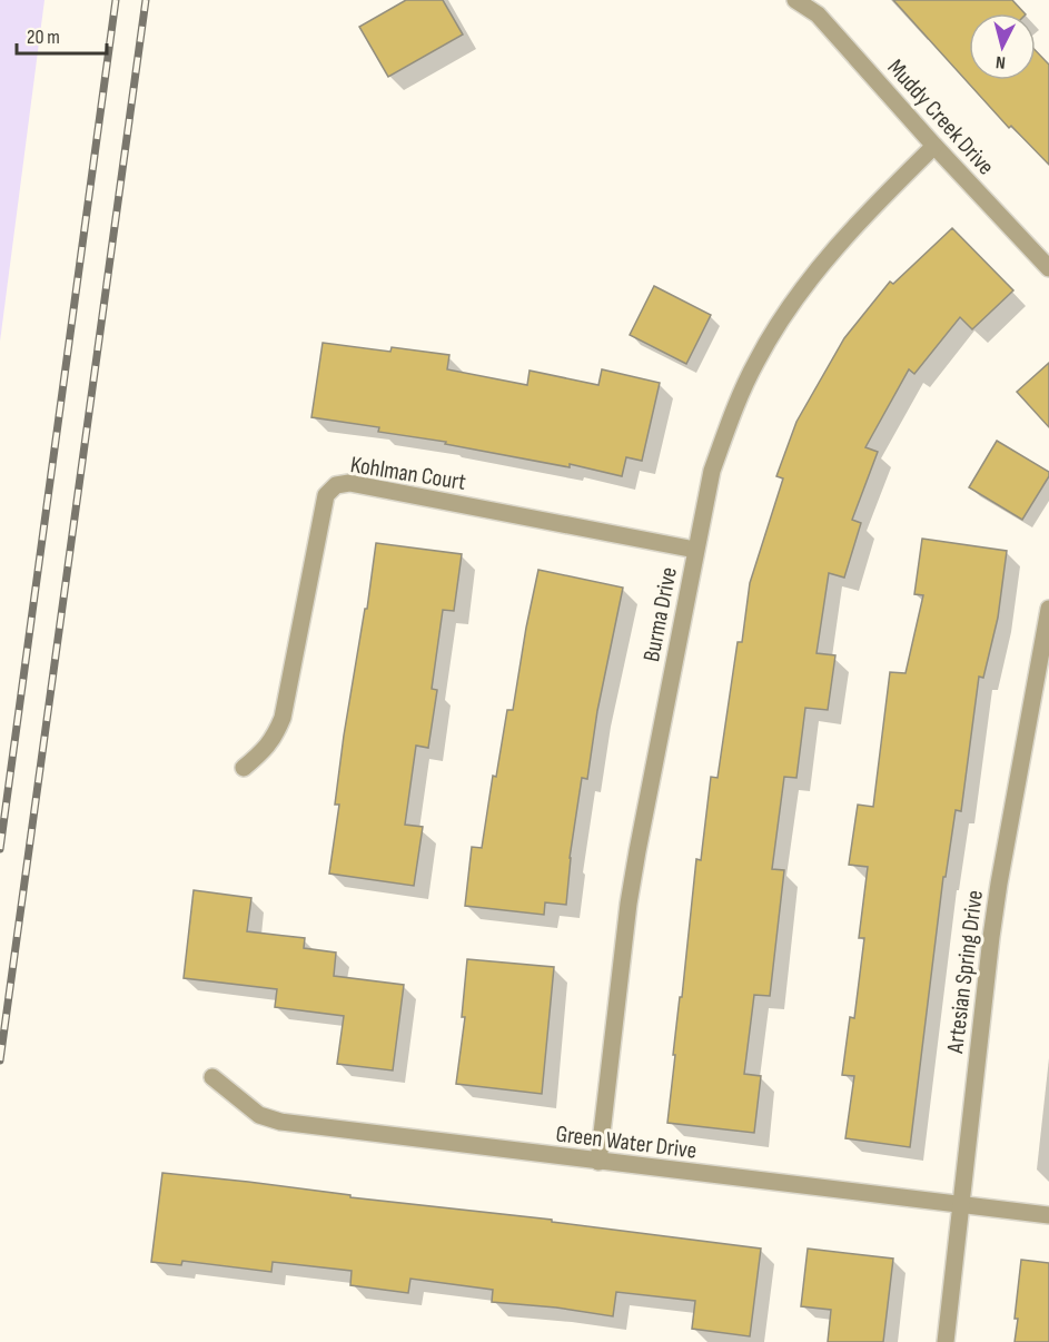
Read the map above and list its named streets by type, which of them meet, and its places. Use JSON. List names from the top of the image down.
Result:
{
  "streets": {
    "street": [
      "Muddy Creek Drive",
      "Kohlman Court",
      "Burma Drive",
      "Artesian Spring Drive",
      "Green Water Drive"
    ]
  },
  "crossings": [
    ["Muddy Creek Drive", "Burma Drive"],
    ["Kohlman Court", "Burma Drive"],
    ["Burma Drive", "Green Water Drive"],
    ["Artesian Spring Drive", "Green Water Drive"]
  ],
  "scale_bar": "20 m",
  "north": "bottom"
}
